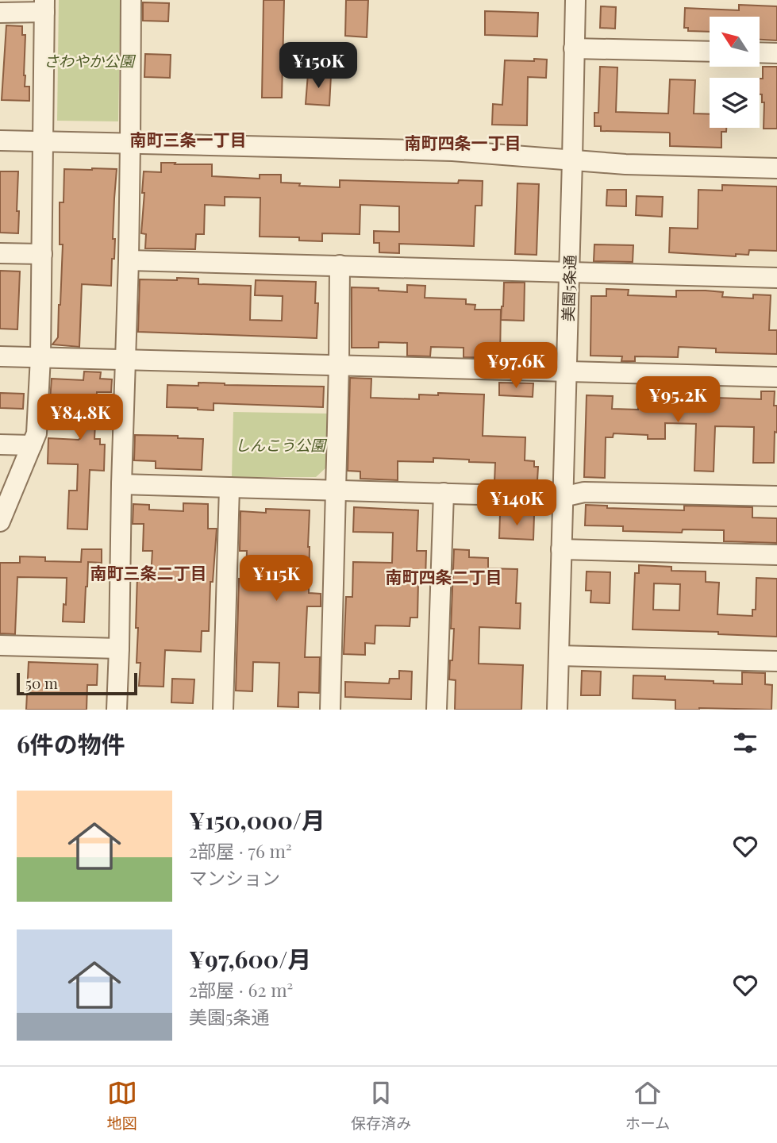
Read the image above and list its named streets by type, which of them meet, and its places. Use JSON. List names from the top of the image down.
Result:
{
  "streets": {
    "street": ["美園5条通"]
  },
  "districts": [
    "南町三条一丁目",
    "南町四条一丁目",
    "南町三条二丁目",
    "南町四条二丁目"
  ],
  "parks": ["さわやか公園", "しんこう公園"],
  "scale_bar": "50 m",
  "north": "top left",
  "page": {
    "price": [
      "¥150K",
      "¥97.6K",
      "¥95.2K",
      "¥84.8K",
      "¥140K",
      "¥115K"
    ],
    "scale": "50 m",
    "heading": "6件の物件",
    "list": [
      {
        "name": "¥150,000/月",
        "note": "2部屋 · 76 m² · マンション"
      },
      {
        "name": "¥97,600/月",
        "note": "2部屋 · 62 m² · 美園5条通"
      }
    ],
    "tabs": ["地図", "保存済み", "ホーム"]
  }
}
